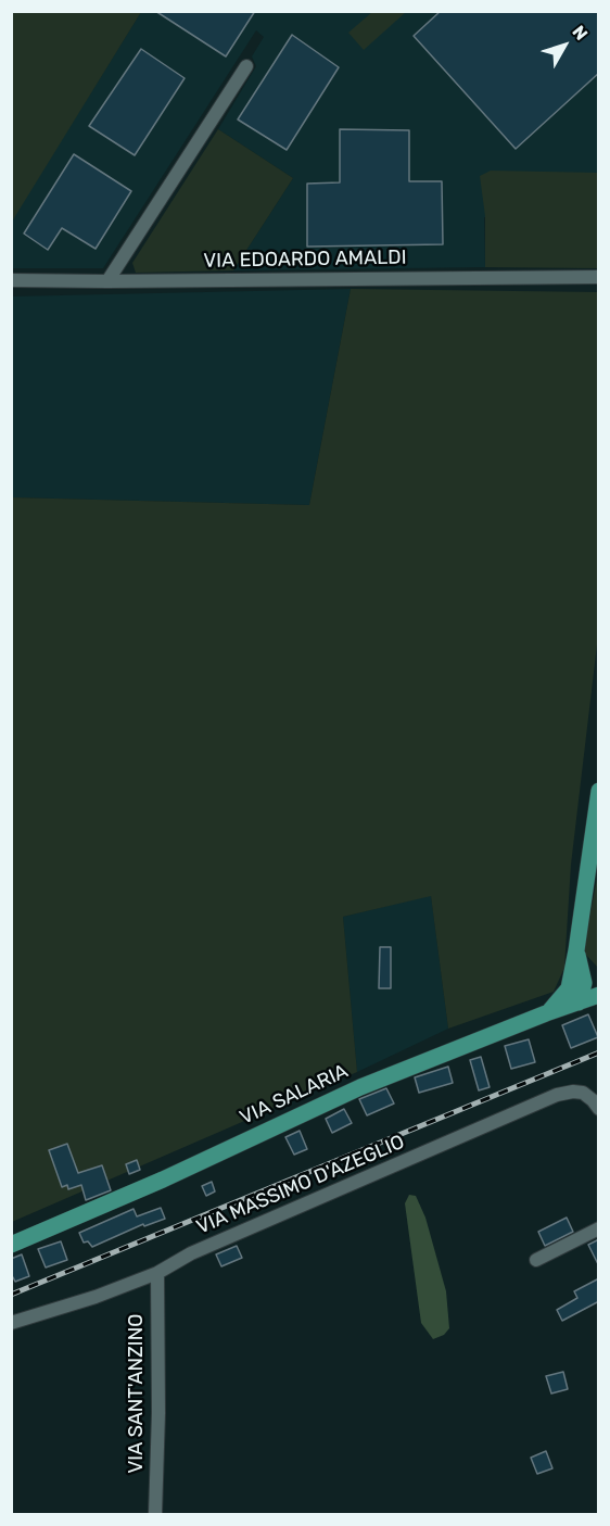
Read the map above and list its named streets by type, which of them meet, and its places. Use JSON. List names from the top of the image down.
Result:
{
  "streets": {
    "main road": ["VIA SALARIA"],
    "street": ["VIA EDOARDO AMALDI", "VIA MASSIMO D'AZEGLIO", "VIA SANT'ANZINO"]
  },
  "crossings": [
    ["VIA MASSIMO D'AZEGLIO", "VIA SANT'ANZINO"]
  ],
  "north": "top right"
}
